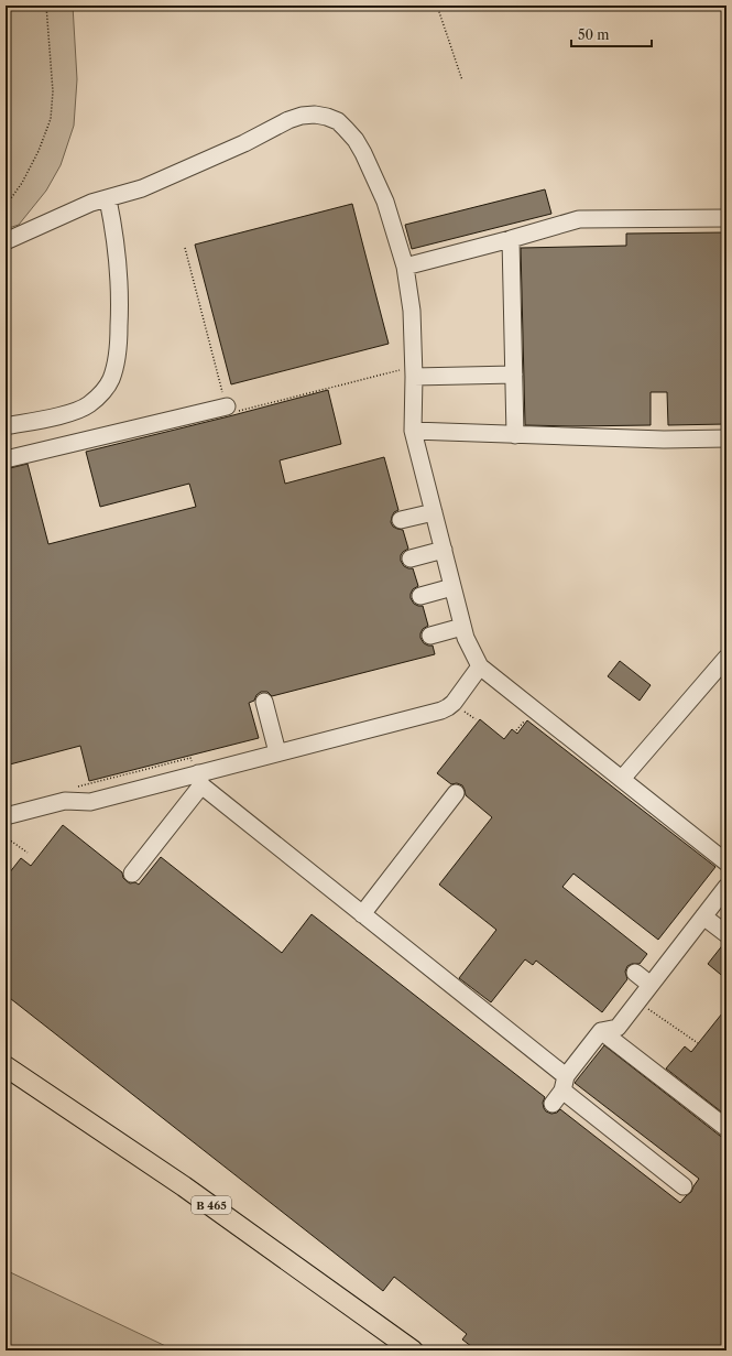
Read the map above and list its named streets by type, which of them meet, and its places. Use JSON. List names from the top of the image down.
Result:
{
  "streets": {
    "main road": ["B 465"]
  },
  "scale_bar": "50 m"
}
